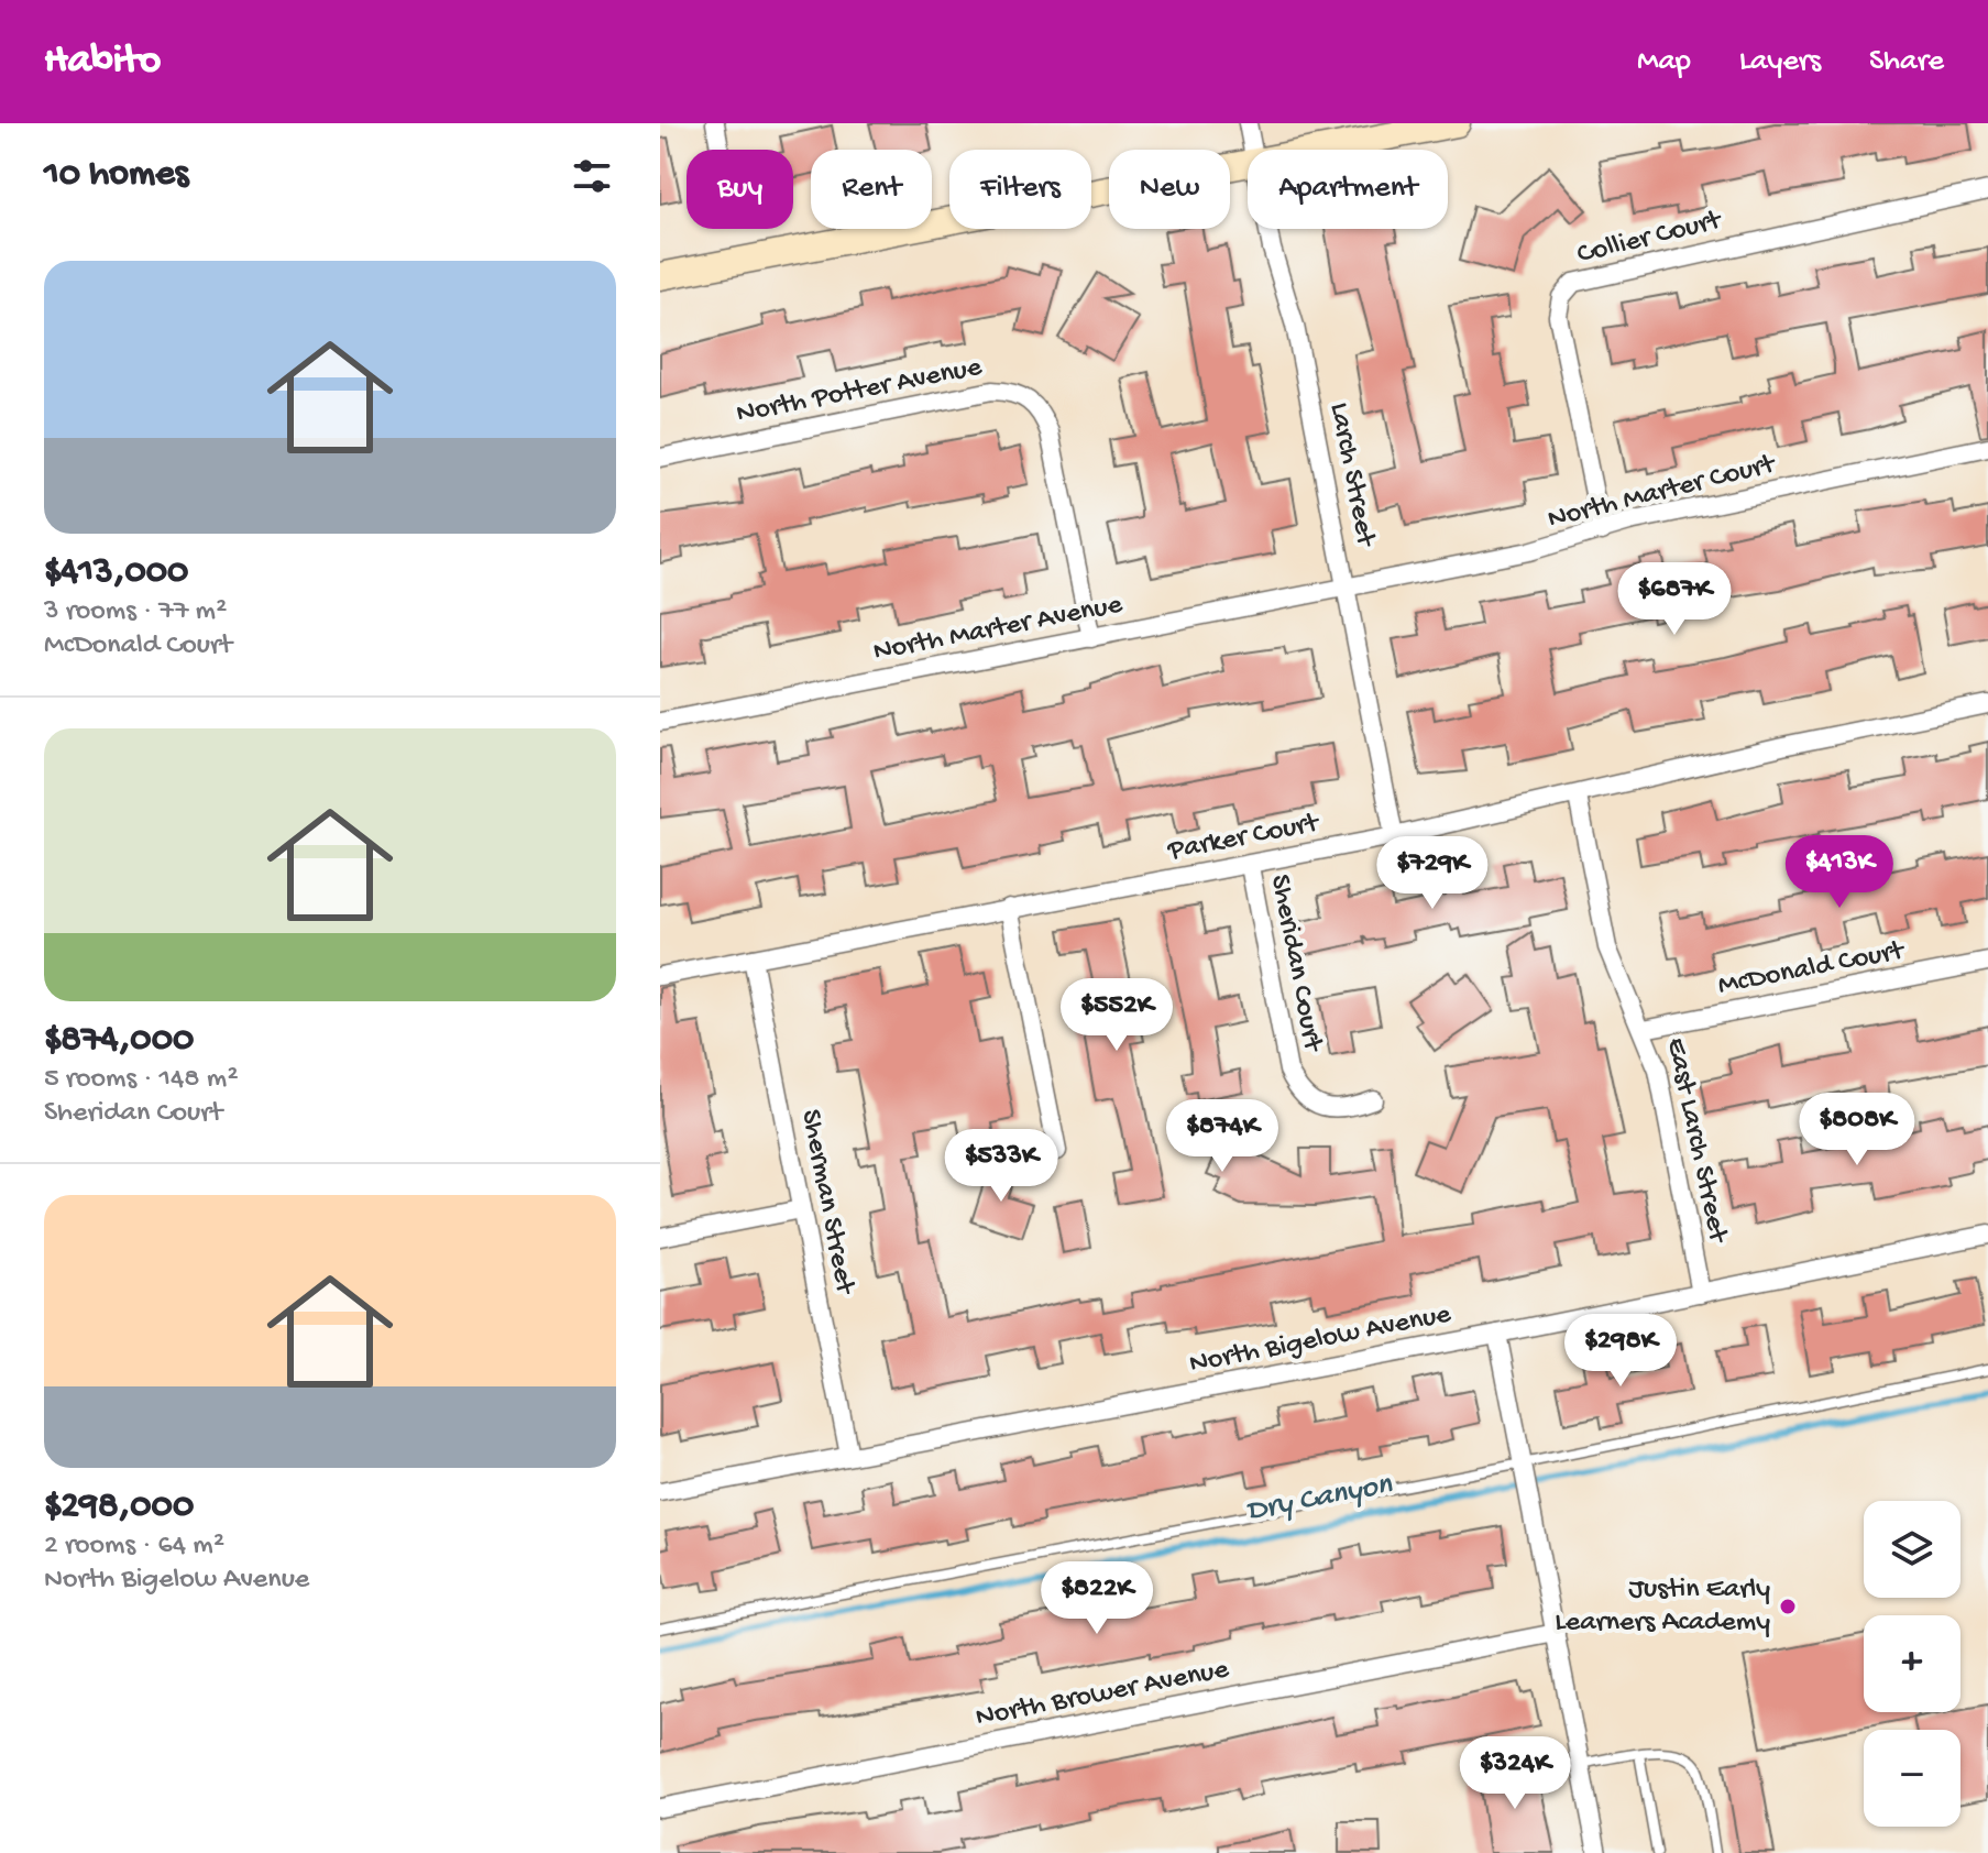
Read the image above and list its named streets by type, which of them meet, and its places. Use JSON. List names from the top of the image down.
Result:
{
  "streets": {
    "street": [
      "Collier Court",
      "North Potter Avenue",
      "Larch Street",
      "North Marter Court",
      "North Marter Avenue",
      "Parker Court",
      "Sheridan Court",
      "McDonald Court",
      "East Larch Street",
      "Sherman Street",
      "North Bigelow Avenue",
      "North Brower Avenue"
    ]
  },
  "crossings": [
    ["Collier Court", "North Marter Court"],
    ["North Potter Avenue", "North Marter Avenue"],
    ["Larch Street", "North Marter Court"],
    ["Larch Street", "North Marter Avenue"],
    ["Larch Street", "Parker Court"],
    ["North Marter Court", "North Marter Avenue"],
    ["Parker Court", "Sheridan Court"],
    ["Parker Court", "East Larch Street"],
    ["Parker Court", "Sherman Street"],
    ["McDonald Court", "East Larch Street"],
    ["East Larch Street", "North Bigelow Avenue"],
    ["Sherman Street", "North Bigelow Avenue"]
  ],
  "water": ["Dry Canyon"],
  "places": ["Justin Early Learners Academy"],
  "page": {
    "header": "Habito",
    "nav": ["Map", "Layers", "Share"],
    "heading": "10 homes",
    "chip": [
      "Buy",
      "Rent",
      "Filters",
      "New",
      "Apartment"
    ],
    "list": [
      {
        "name": "$413,000",
        "note": "3 rooms · 77 m² · McDonald Court"
      },
      {
        "name": "$874,000",
        "note": "5 rooms · 148 m² · Sheridan Court"
      },
      {
        "name": "$298,000",
        "note": "2 rooms · 64 m² · North Bigelow Avenue"
      }
    ],
    "price": [
      "$687K",
      "$413K",
      "$729K",
      "$552K",
      "$808K",
      "$874K",
      "$533K",
      "$298K",
      "$822K",
      "$324K"
    ],
    "map_buttons": ["+", "−"]
  }
}
